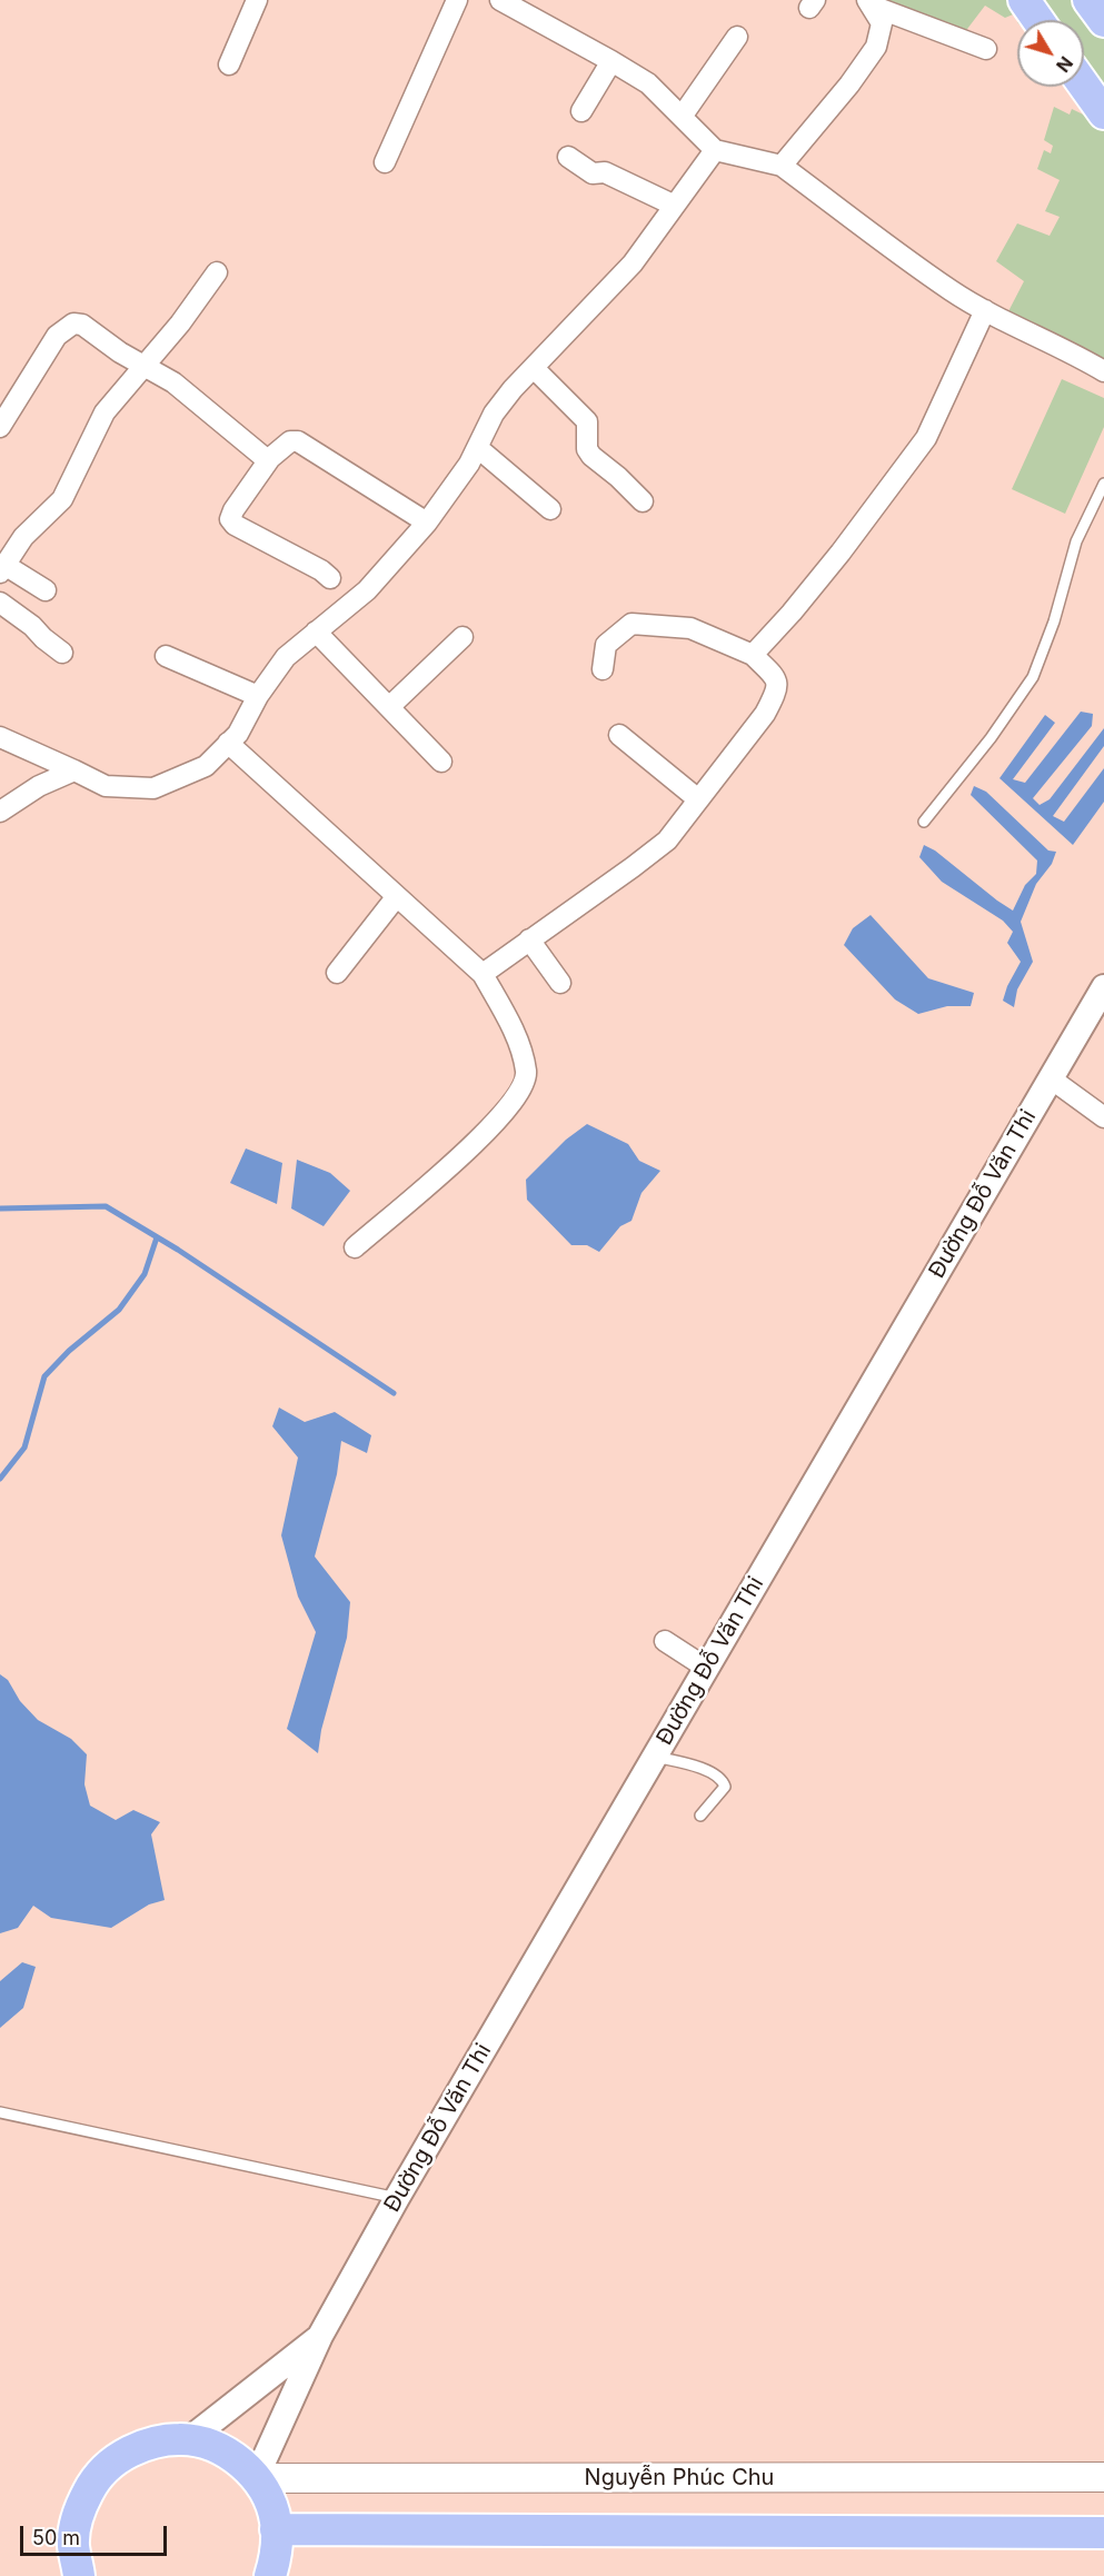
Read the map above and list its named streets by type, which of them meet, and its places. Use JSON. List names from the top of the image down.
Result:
{
  "streets": {
    "main road": ["Nguyễn Phúc Chu"],
    "street": ["Đường Đỗ Văn Thi"]
  },
  "crossings": [
    ["Đường Đỗ Văn Thi", "Nguyễn Phúc Chu"]
  ],
  "scale_bar": "50 m",
  "north": "bottom right"
}
